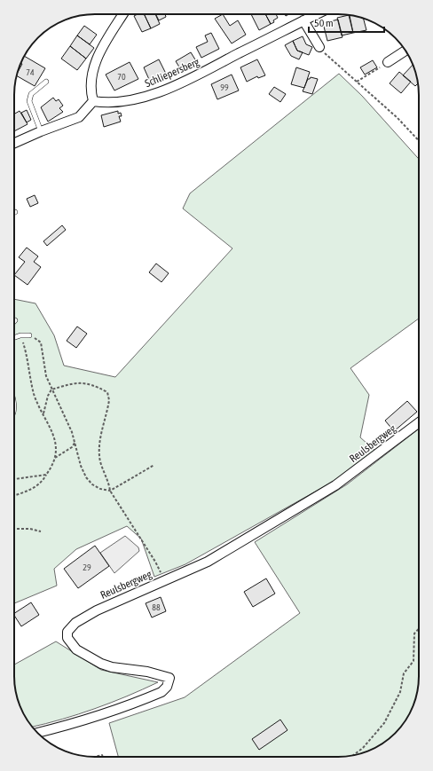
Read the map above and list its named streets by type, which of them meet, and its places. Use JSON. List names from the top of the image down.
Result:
{
  "streets": {
    "street": ["Schliepersberg", "Reulsbergweg"]
  },
  "house_numbers": [
    "74",
    "70",
    "99",
    "29",
    "88"
  ],
  "scale_bar": "50 m"
}
